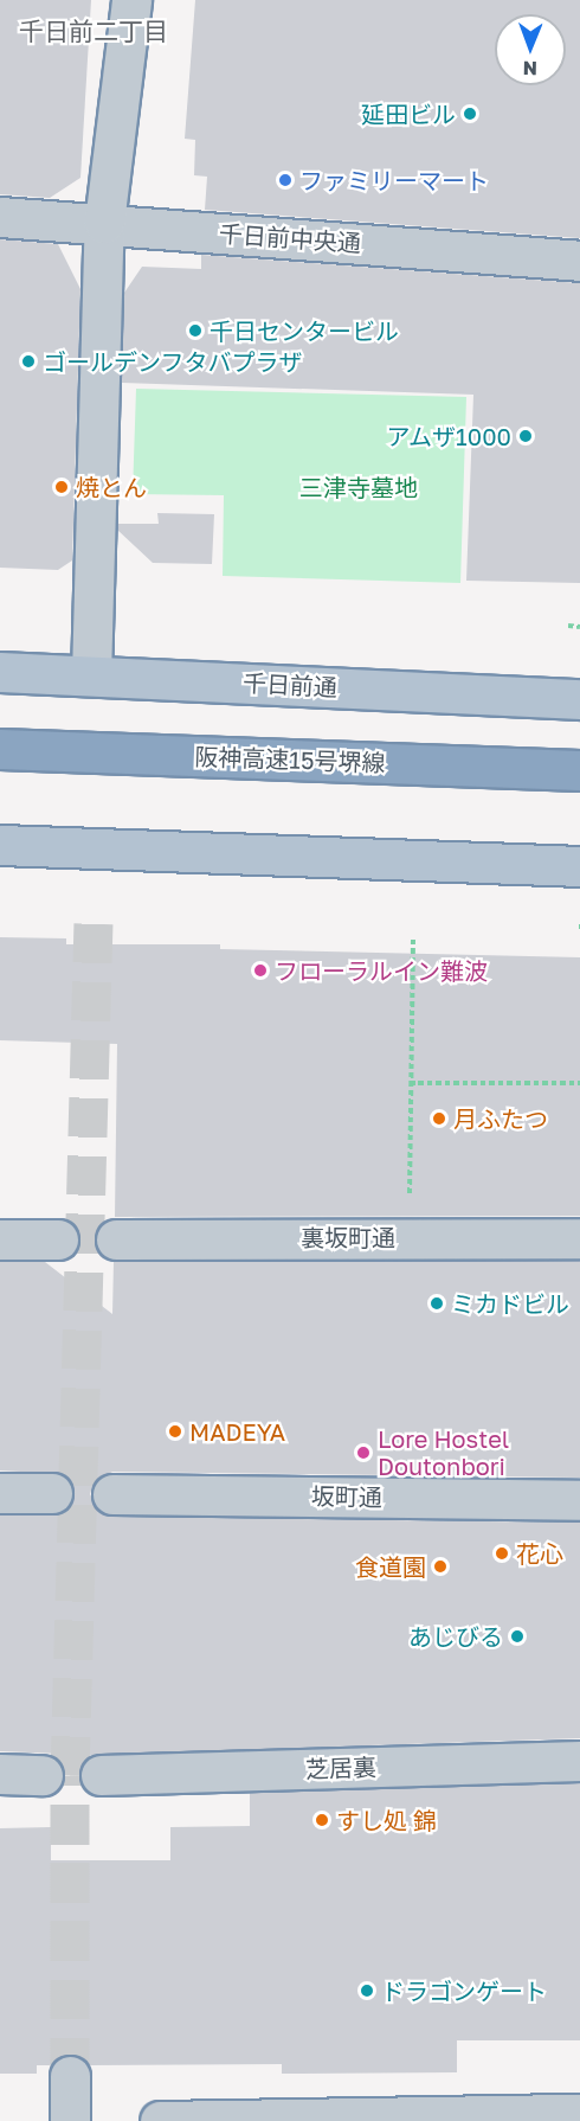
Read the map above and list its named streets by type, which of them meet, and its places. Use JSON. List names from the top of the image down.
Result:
{
  "streets": {
    "highway": ["阪神高速15号堺線"],
    "main road": ["千日前通"],
    "street": [
      "千日前中央通",
      "裏坂町通",
      "坂町通",
      "芝居裏"
    ]
  },
  "districts": ["千日前二丁目"],
  "parks": ["三津寺墓地"],
  "places": [
    "延田ビル",
    "ファミリーマート",
    "千日センタービル",
    "ゴールデンフタバプラザ",
    "アムザ1000",
    "焼とん",
    "フローラルイン難波",
    "月ふたつ",
    "ミカドビル",
    "MADEYA",
    "Lore Hostel Doutonbori",
    "花心",
    "食道園",
    "あじびる",
    "すし処 錦",
    "ドラゴンゲート"
  ],
  "north": "bottom"
}
